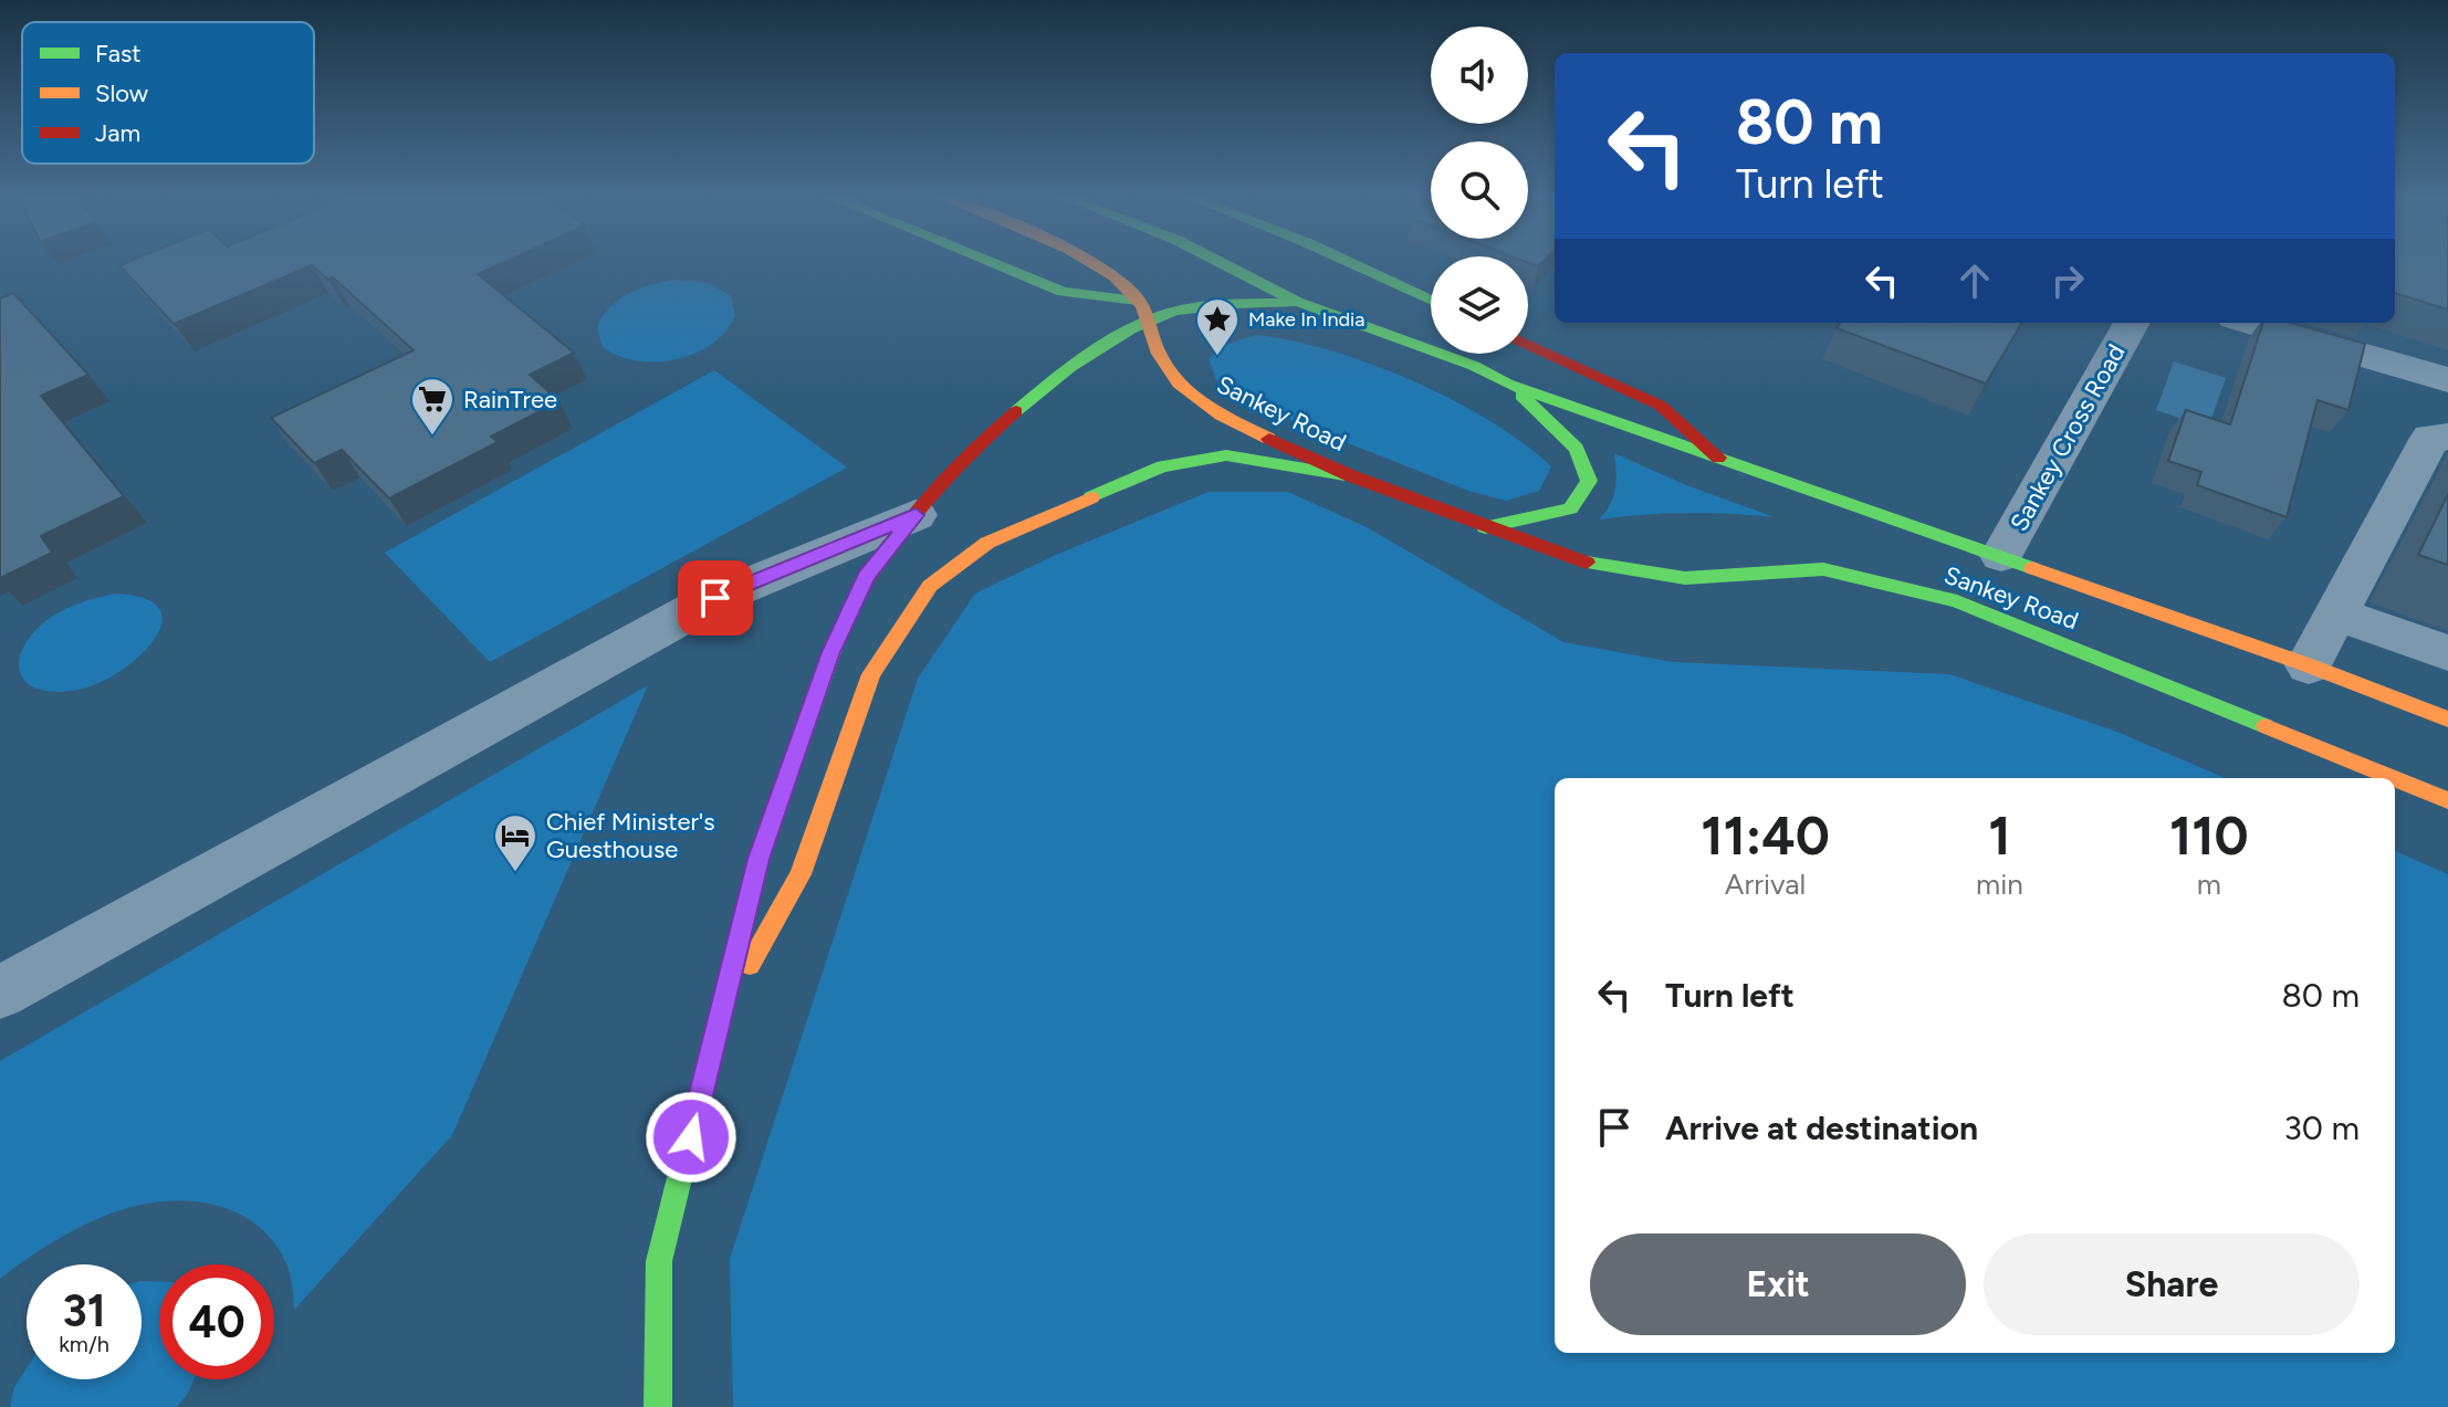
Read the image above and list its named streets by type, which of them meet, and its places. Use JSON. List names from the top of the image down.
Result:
{
  "streets": {
    "main road": ["Sankey Road"],
    "street": ["Sankey Cross Road"]
  },
  "crossings": [
    ["Sankey Road", "Sankey Cross Road"]
  ],
  "places": {
    "place": ["Make In India"],
    "supermarket": ["RainTree"],
    "hotel": ["Chief Minister's Guesthouse"]
  },
  "legend": ["Fast", "Slow", "Jam"],
  "page": {
    "turn": ["80 m", "Turn left"],
    "eta": [
      "11:40",
      "Arrival",
      "1",
      "min",
      "110",
      "m"
    ],
    "list": [
      {
        "name": "Turn left",
        "value": "80 m"
      },
      {
        "name": "Arrive at destination",
        "value": "30 m"
      }
    ],
    "buttons": ["Exit", "Share"],
    "speed": "31 km/h",
    "limit": "40"
  }
}
